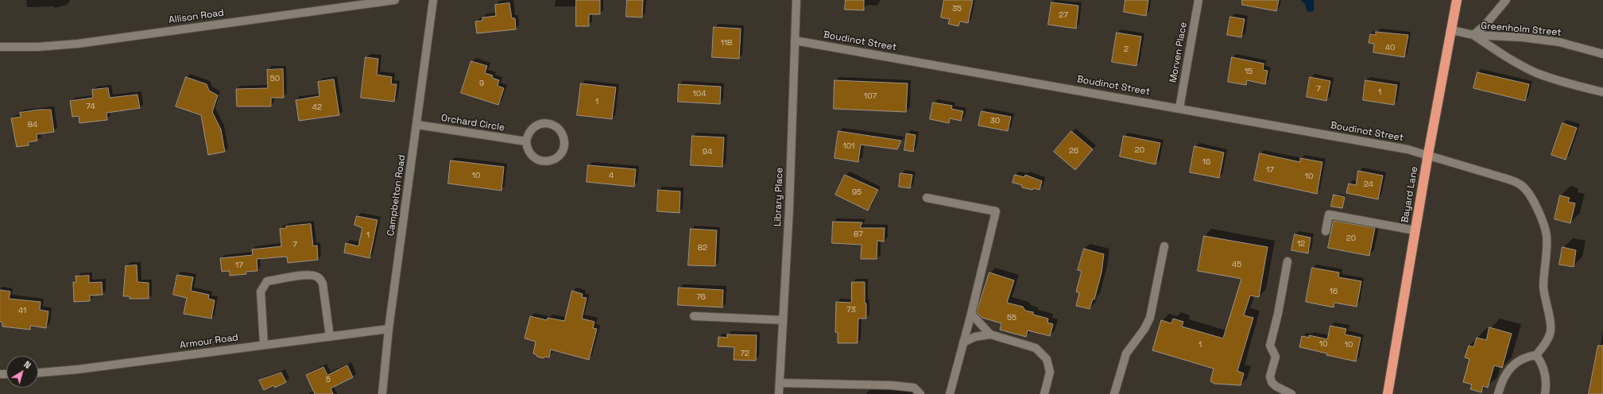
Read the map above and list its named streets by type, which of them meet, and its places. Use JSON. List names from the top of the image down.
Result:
{
  "streets": {
    "highway": ["Bayard Lane"],
    "street": [
      "Allison Road",
      "Greenholm Street",
      "Boudinot Street",
      "Morven Place",
      "Orchard Circle",
      "Campbelton Road",
      "Library Place",
      "Armour Road"
    ]
  },
  "crossings": [
    ["Greenholm Street", "Bayard Lane"],
    ["Boudinot Street", "Morven Place"],
    ["Boudinot Street", "Bayard Lane"],
    ["Boudinot Street", "Library Place"],
    ["Orchard Circle", "Campbelton Road"],
    ["Campbelton Road", "Armour Road"]
  ],
  "house_numbers": [
    "35",
    "27",
    "118",
    "40",
    "2",
    "15",
    "50",
    "9",
    "7",
    "1",
    "104",
    "107",
    "1",
    "74",
    "42",
    "30",
    "84",
    "101",
    "20",
    "26",
    "94",
    "16",
    "17",
    "10",
    "4",
    "10",
    "24",
    "95",
    "87",
    "1",
    "20",
    "12",
    "7",
    "82",
    "45",
    "17",
    "16",
    "76",
    "73",
    "41",
    "55",
    "10",
    "1",
    "10",
    "72",
    "5"
  ],
  "north": "top right"
}
